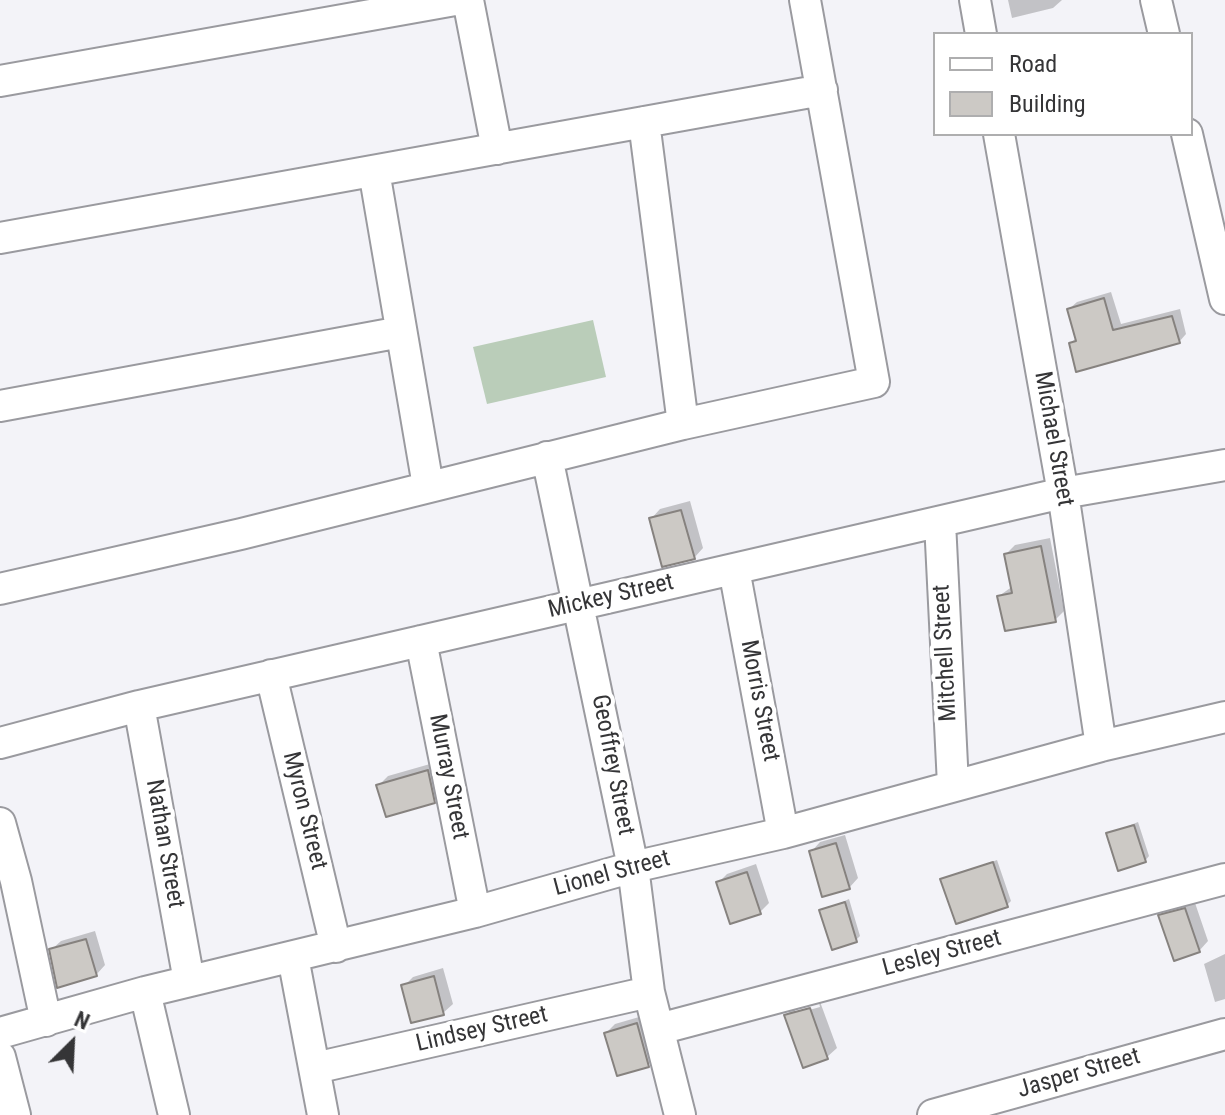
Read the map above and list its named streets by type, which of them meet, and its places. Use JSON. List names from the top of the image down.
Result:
{
  "streets": {
    "street": [
      "Michael Street",
      "Mickey Street",
      "Mitchell Street",
      "Morris Street",
      "Geoffrey Street",
      "Murray Street",
      "Myron Street",
      "Nathan Street",
      "Lionel Street",
      "Lesley Street",
      "Lindsey Street",
      "Jasper Street"
    ]
  },
  "crossings": [
    ["Michael Street", "Mickey Street"],
    ["Michael Street", "Lionel Street"],
    ["Mickey Street", "Mitchell Street"],
    ["Mickey Street", "Morris Street"],
    ["Mickey Street", "Geoffrey Street"],
    ["Mickey Street", "Murray Street"],
    ["Mickey Street", "Myron Street"],
    ["Mickey Street", "Nathan Street"],
    ["Mitchell Street", "Lionel Street"],
    ["Morris Street", "Lionel Street"],
    ["Geoffrey Street", "Lionel Street"],
    ["Geoffrey Street", "Lesley Street"],
    ["Geoffrey Street", "Lindsey Street"],
    ["Murray Street", "Lionel Street"],
    ["Myron Street", "Lionel Street"],
    ["Nathan Street", "Lionel Street"]
  ],
  "legend": ["Road", "Building"],
  "north": "top right"
}
